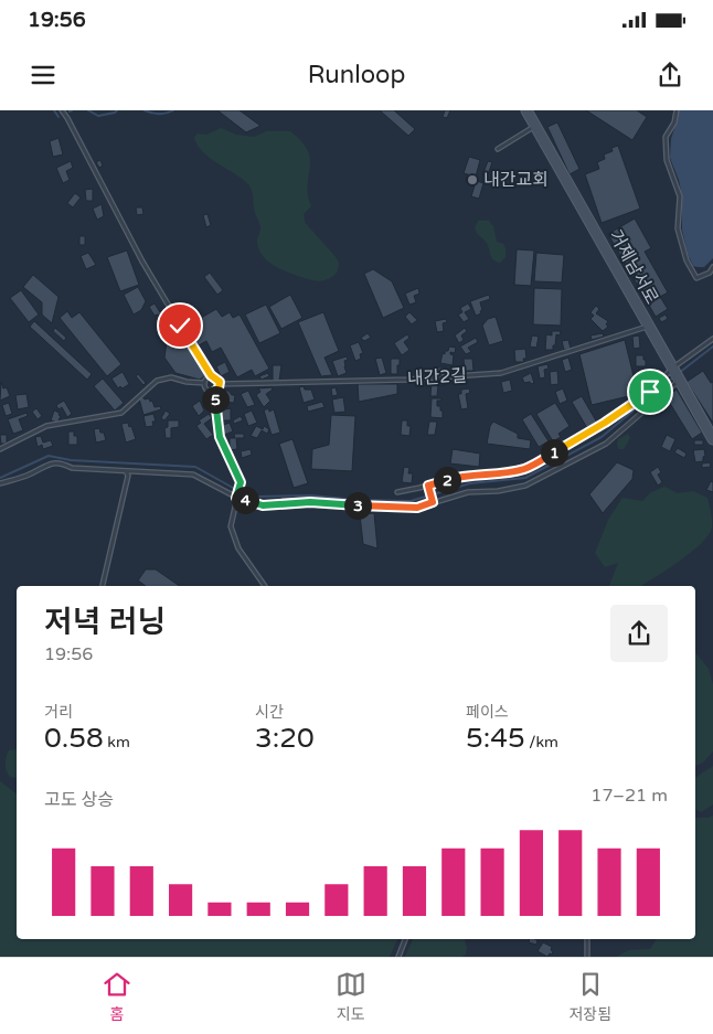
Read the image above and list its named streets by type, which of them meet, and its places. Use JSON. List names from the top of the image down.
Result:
{
  "streets": {
    "main road": ["거제남서로"],
    "lane": ["내간2길"]
  },
  "crossings": [
    ["거제남서로", "내간2길"]
  ],
  "places": ["내간교회"],
  "page": {
    "status": "19:56",
    "header": "Runloop",
    "pins": [
      "5",
      "1",
      "2",
      "4",
      "3"
    ],
    "heading": ["저녁 러닝", "19:56"],
    "stats": [
      ["거리", "0.58 km"],
      ["시간", "3:20"],
      ["페이스", "5:45 /km"]
    ],
    "chart": ["고도 상승", "17–21 m"],
    "tabs": ["홈", "지도", "저장됨"]
  }
}
